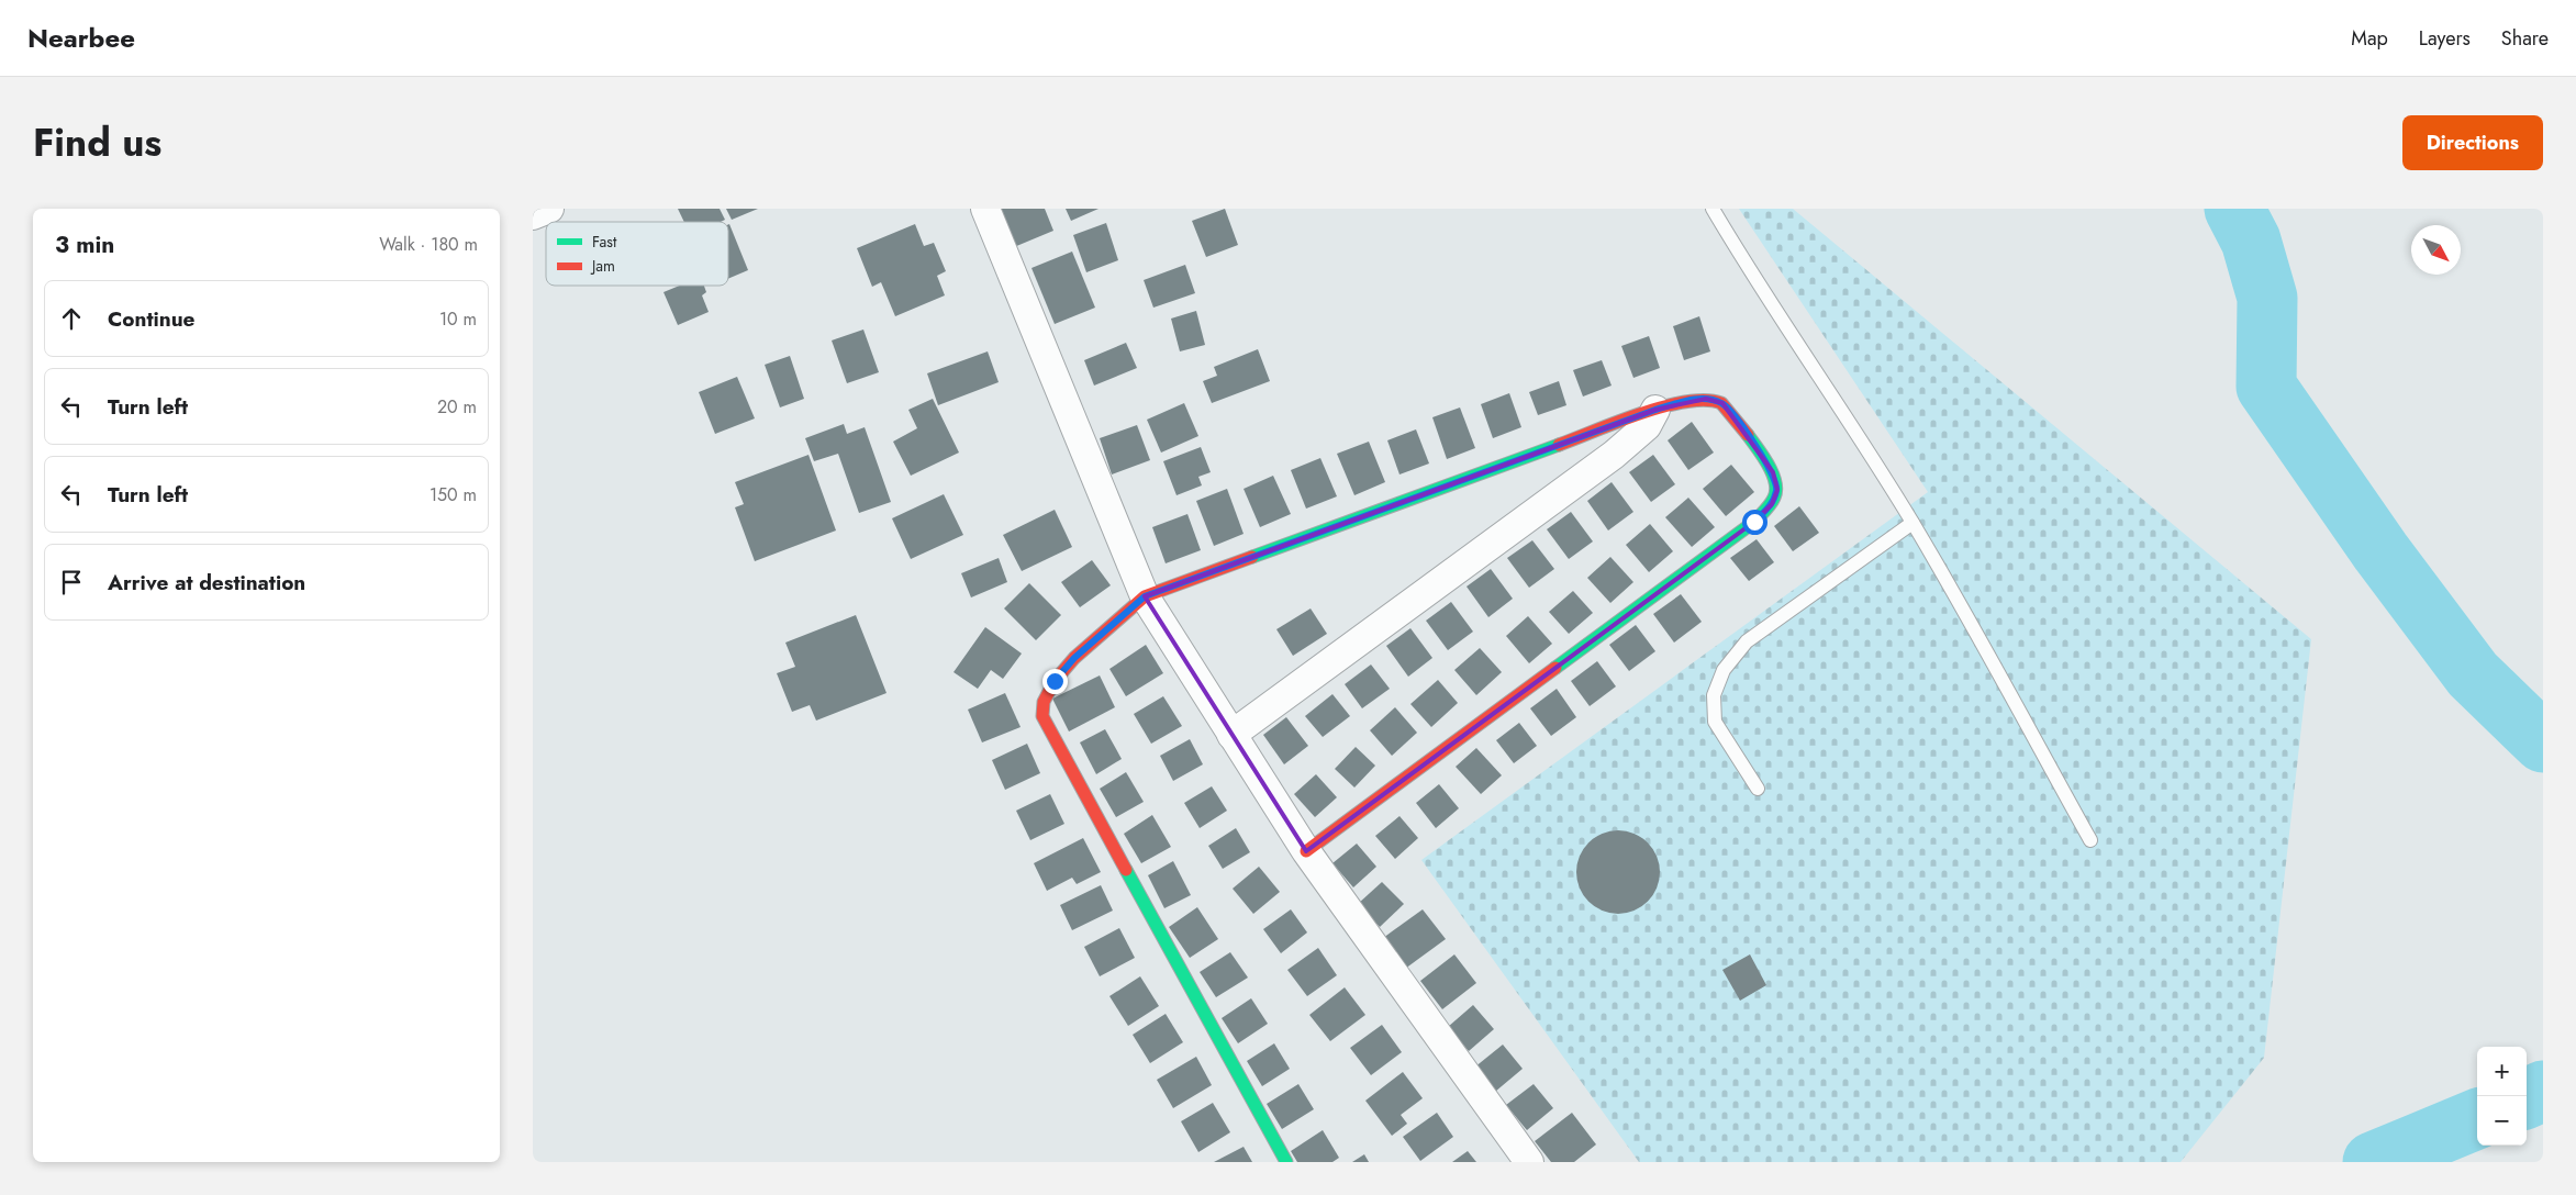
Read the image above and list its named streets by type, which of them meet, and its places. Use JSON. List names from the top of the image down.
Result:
{
  "legend": ["Fast", "Jam"],
  "north": "bottom right",
  "page": {
    "header": "Nearbee",
    "nav": ["Map", "Layers", "Share"],
    "title": "Find us",
    "buttons": "Directions",
    "heading": ["3 min", "Walk · 180 m"],
    "list": [
      ["Continue", "10 m"],
      ["Turn left", "20 m"],
      ["Turn left", "150 m"],
      "Arrive at destination"
    ],
    "map_buttons": ["+", "−"]
  }
}
